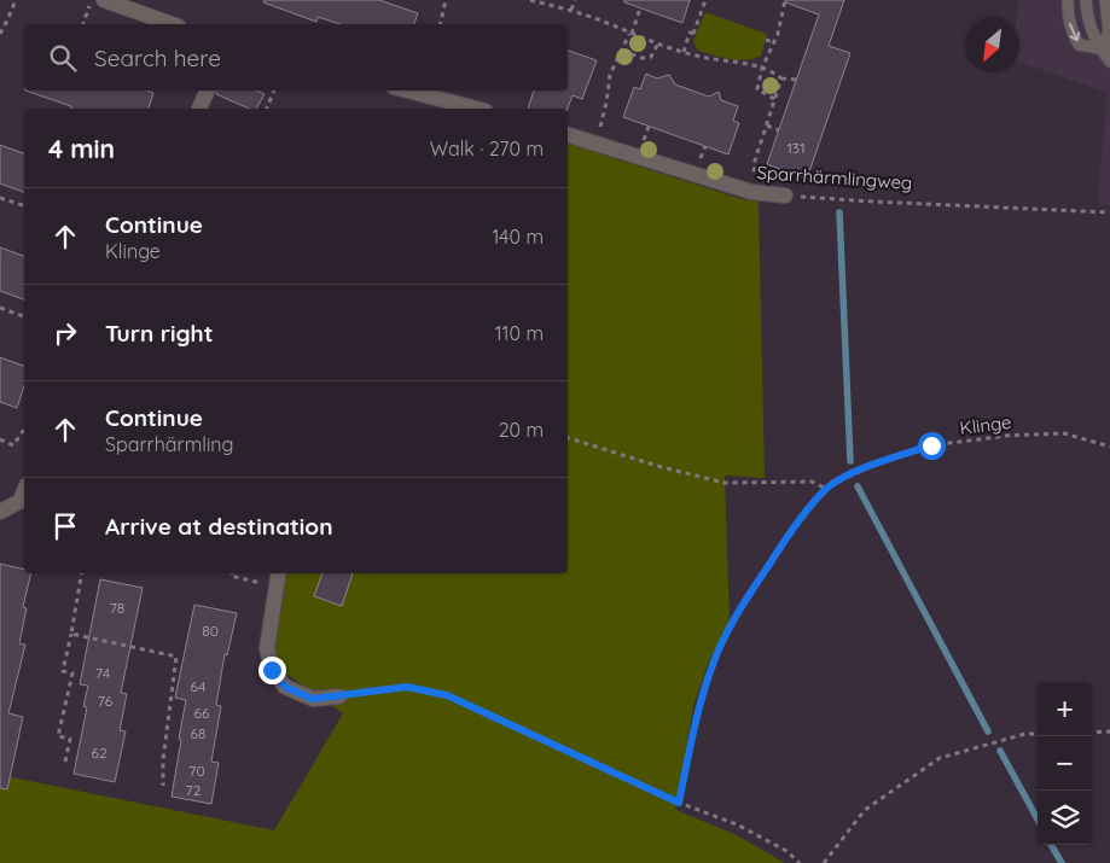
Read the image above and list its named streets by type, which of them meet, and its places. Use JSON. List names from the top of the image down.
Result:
{
  "streets": {
    "street": ["Sparrhärmlingweg"],
    "path": ["Klinge"]
  },
  "house_numbers": [
    "131",
    "78",
    "80",
    "74",
    "64",
    "76",
    "66",
    "68",
    "62",
    "70",
    "72"
  ],
  "north": "bottom left",
  "page": {
    "search": "Search here",
    "heading": ["4 min", "Walk · 270 m"],
    "list": [
      ["Continue", "Klinge", "140 m"],
      ["Turn right", "110 m"],
      ["Continue", "Sparrhärmling", "20 m"],
      "Arrive at destination"
    ],
    "map_buttons": ["+", "−"]
  }
}
